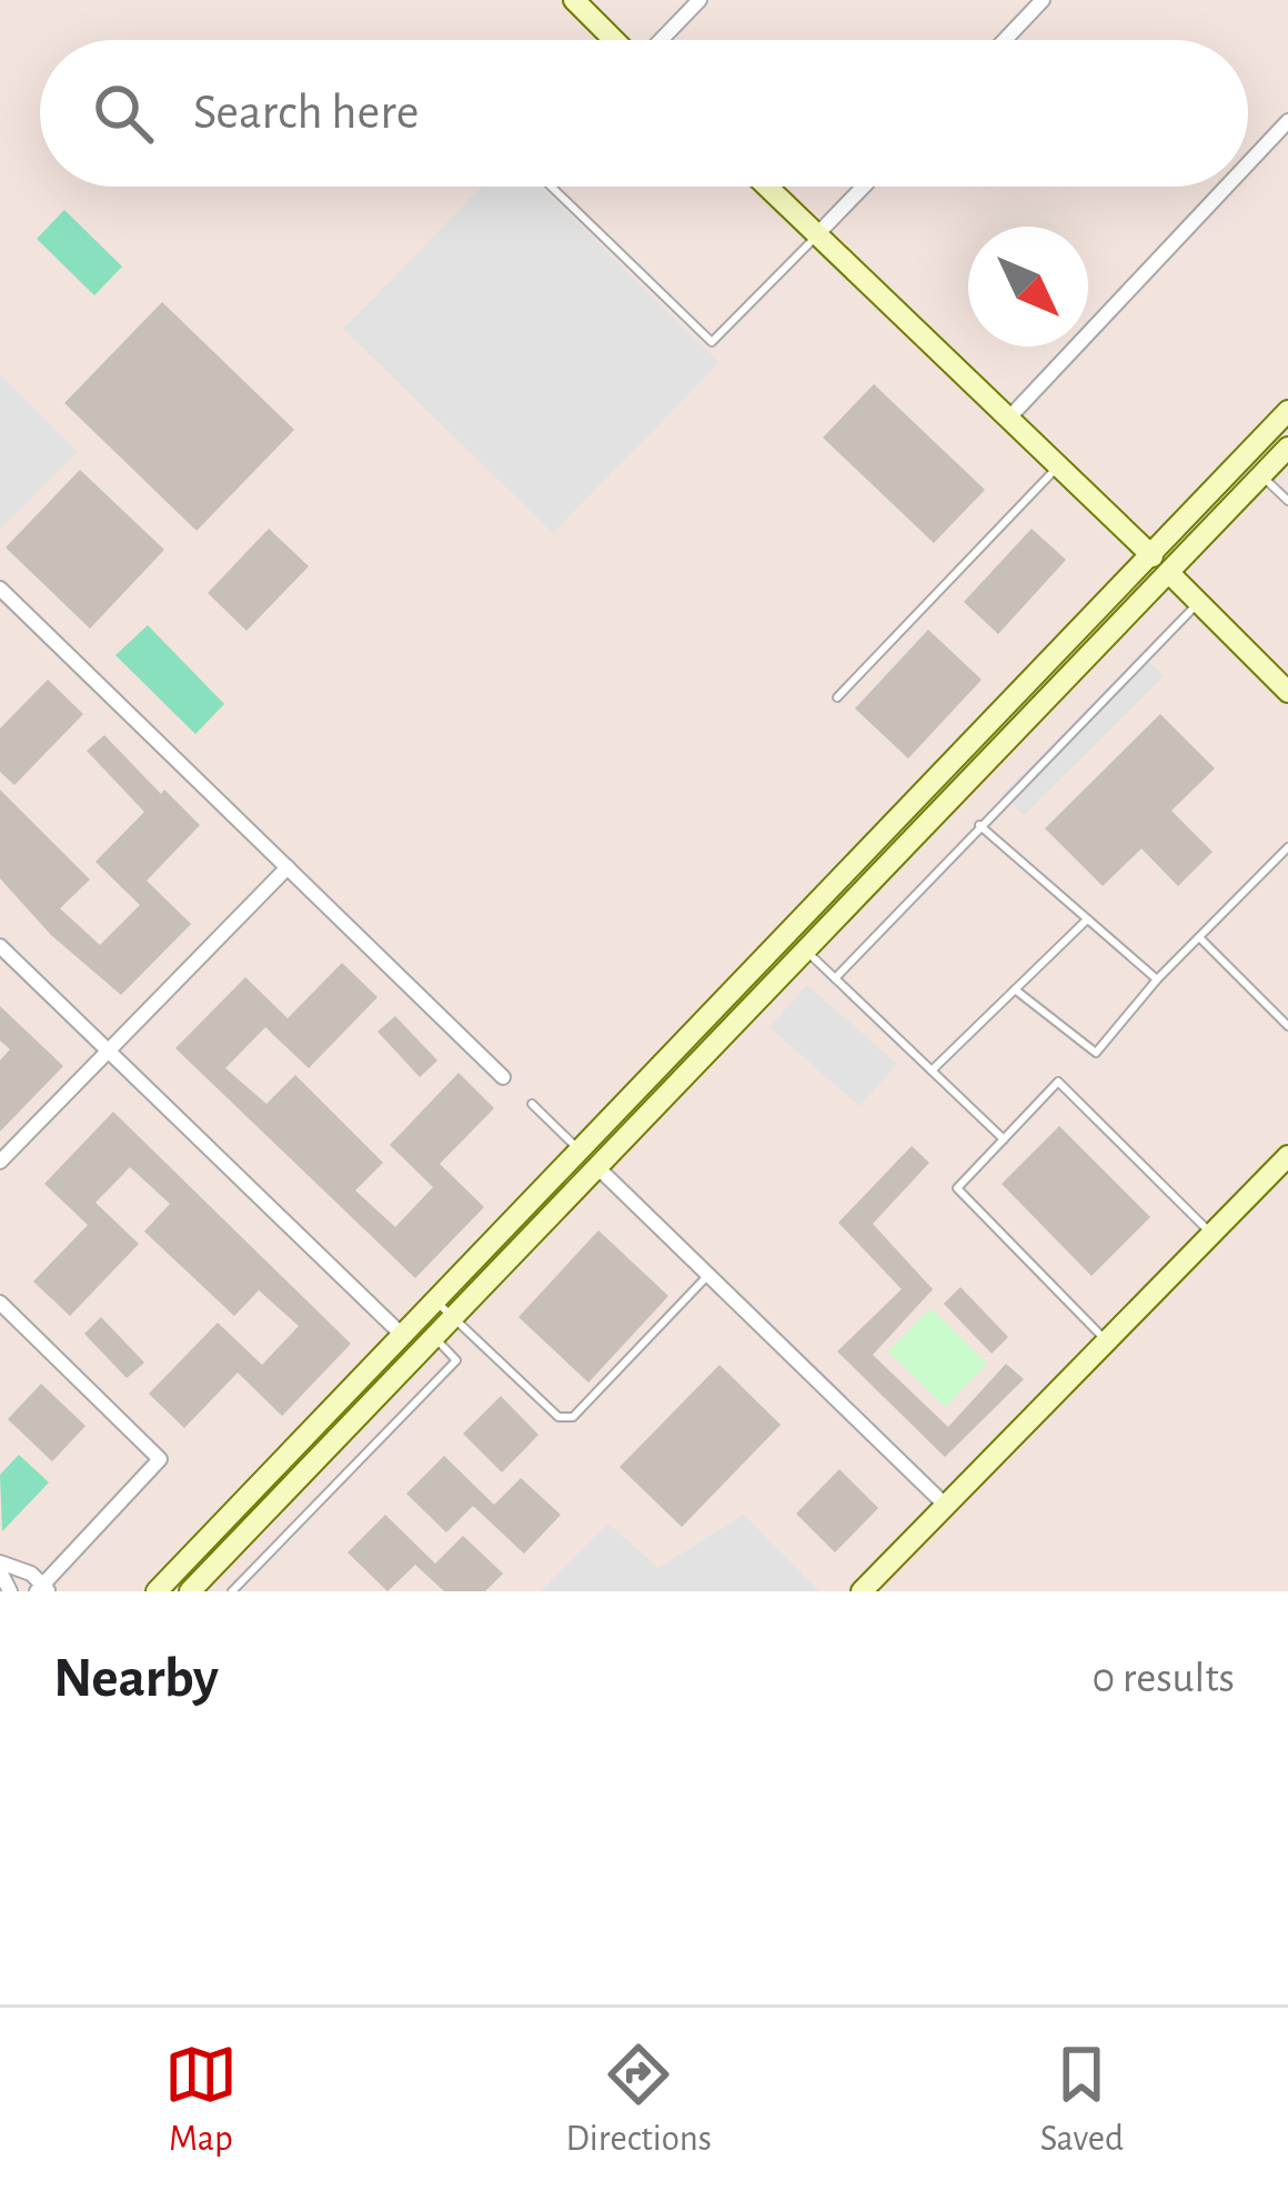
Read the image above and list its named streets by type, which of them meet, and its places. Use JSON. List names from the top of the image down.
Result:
{
  "north": "bottom right",
  "page": {
    "search": "Search here",
    "heading": ["Nearby", "0 results"],
    "nav": ["Map", "Directions", "Saved"]
  }
}
